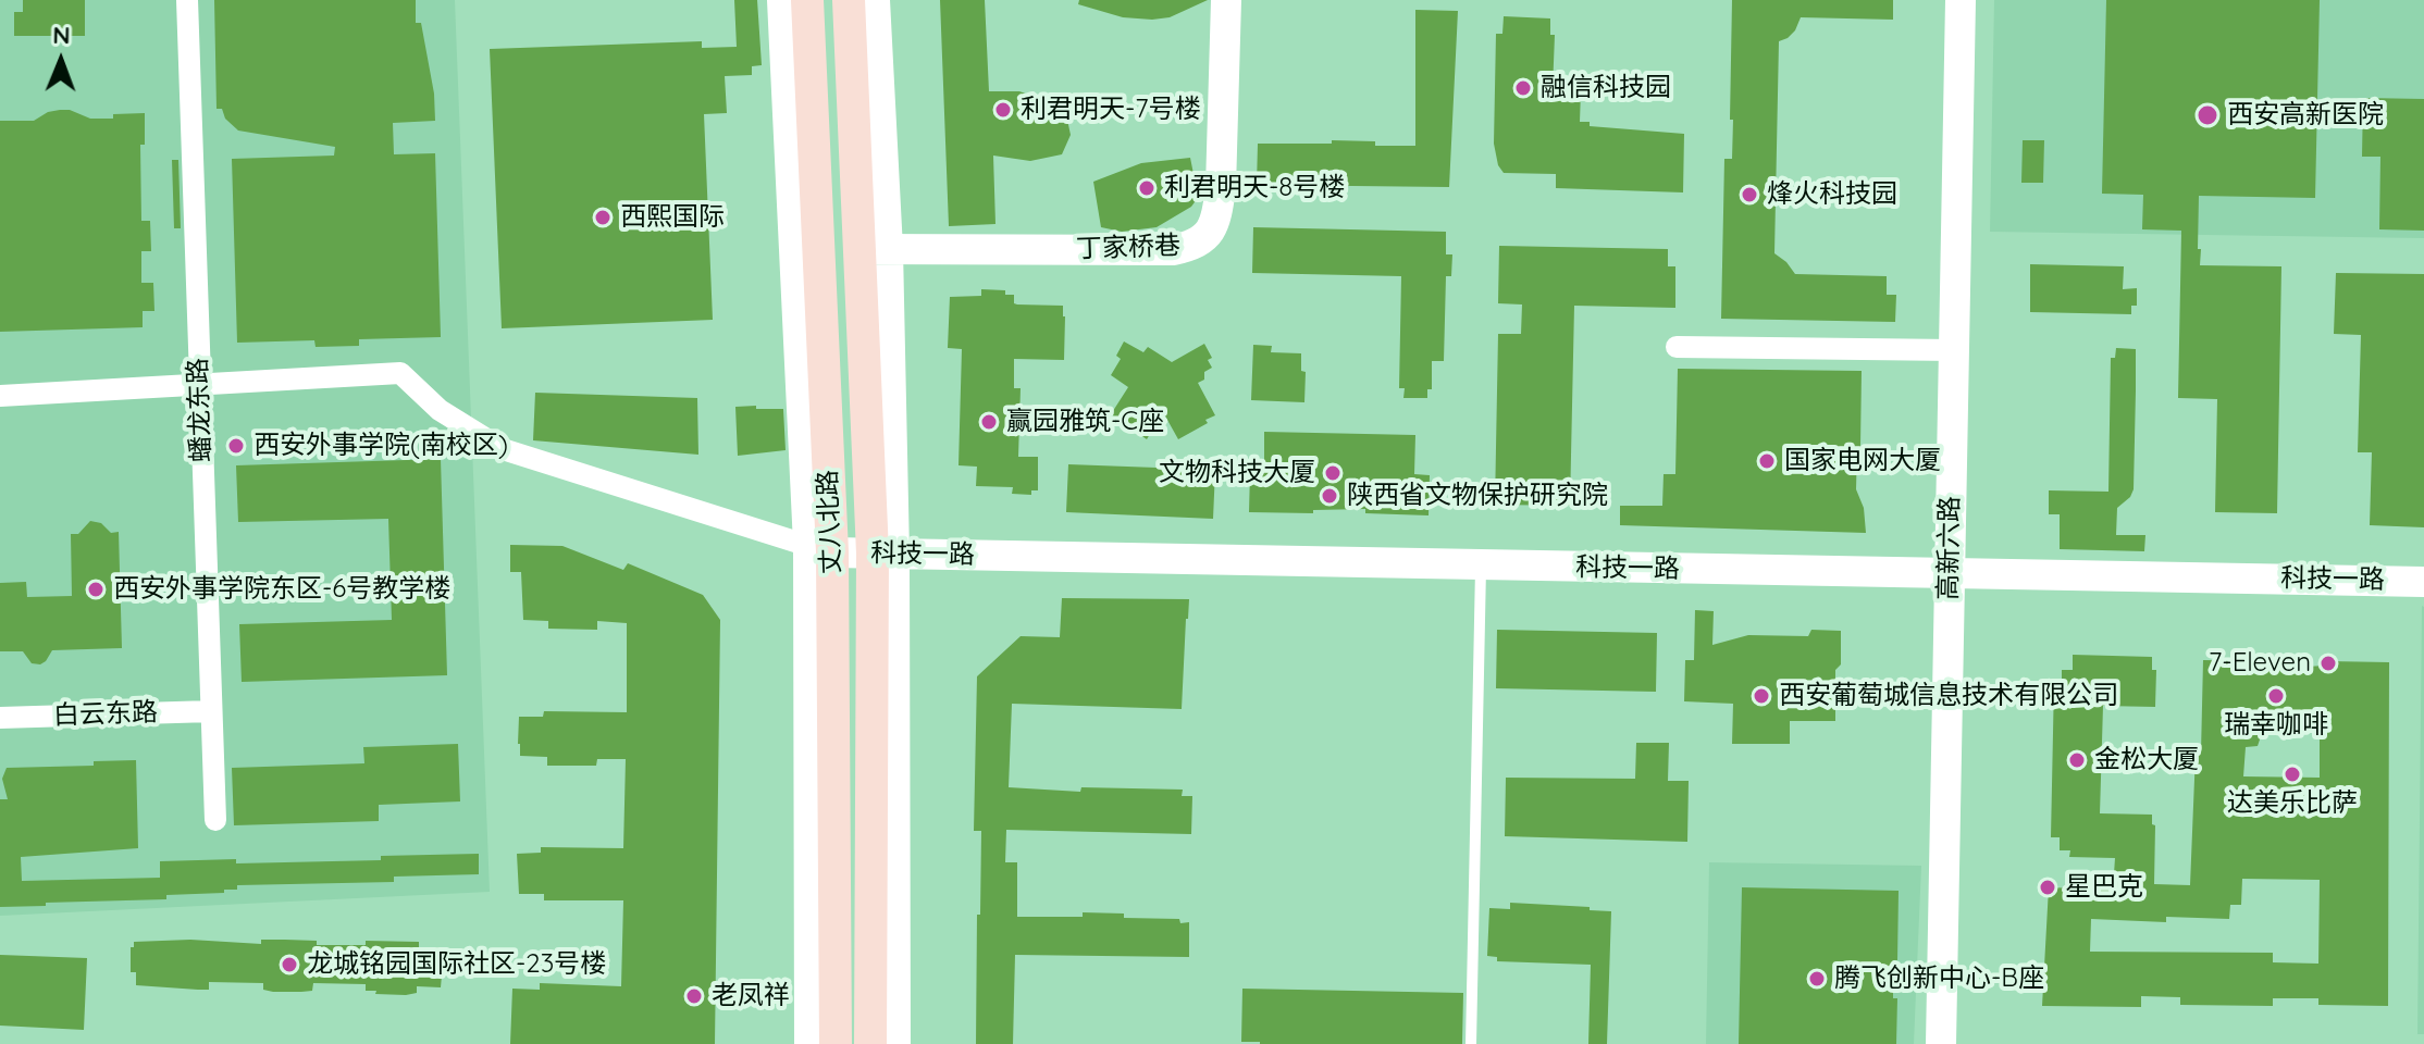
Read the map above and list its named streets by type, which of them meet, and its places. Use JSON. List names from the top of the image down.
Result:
{
  "streets": {
    "main road": ["丈八北路"],
    "street": [
      "丁家桥巷",
      "蟠龙东路",
      "高新六路",
      "科技一路",
      "白云东路"
    ]
  },
  "crossings": [
    ["丁家桥巷", "丈八北路"],
    ["蟠龙东路", "白云东路"],
    ["丈八北路", "科技一路"],
    ["高新六路", "科技一路"]
  ],
  "places": [
    "融信科技园",
    "利君明天-7号楼",
    "西安高新医院",
    "利君明天-8号楼",
    "烽火科技园",
    "西熙国际",
    "赢园雅筑-C座",
    "西安外事学院(南校区)",
    "国家电网大厦",
    "文物科技大厦",
    "陕西省文物保护研究院",
    "西安外事学院东区-6号教学楼",
    "7-Eleven",
    "西安葡萄城信息技术有限公司",
    "瑞幸咖啡",
    "金松大厦",
    "达美乐比萨",
    "星巴克",
    "龙城铭园国际社区-23号楼",
    "腾飞创新中心-B座",
    "老凤祥"
  ],
  "north": "top"
}
